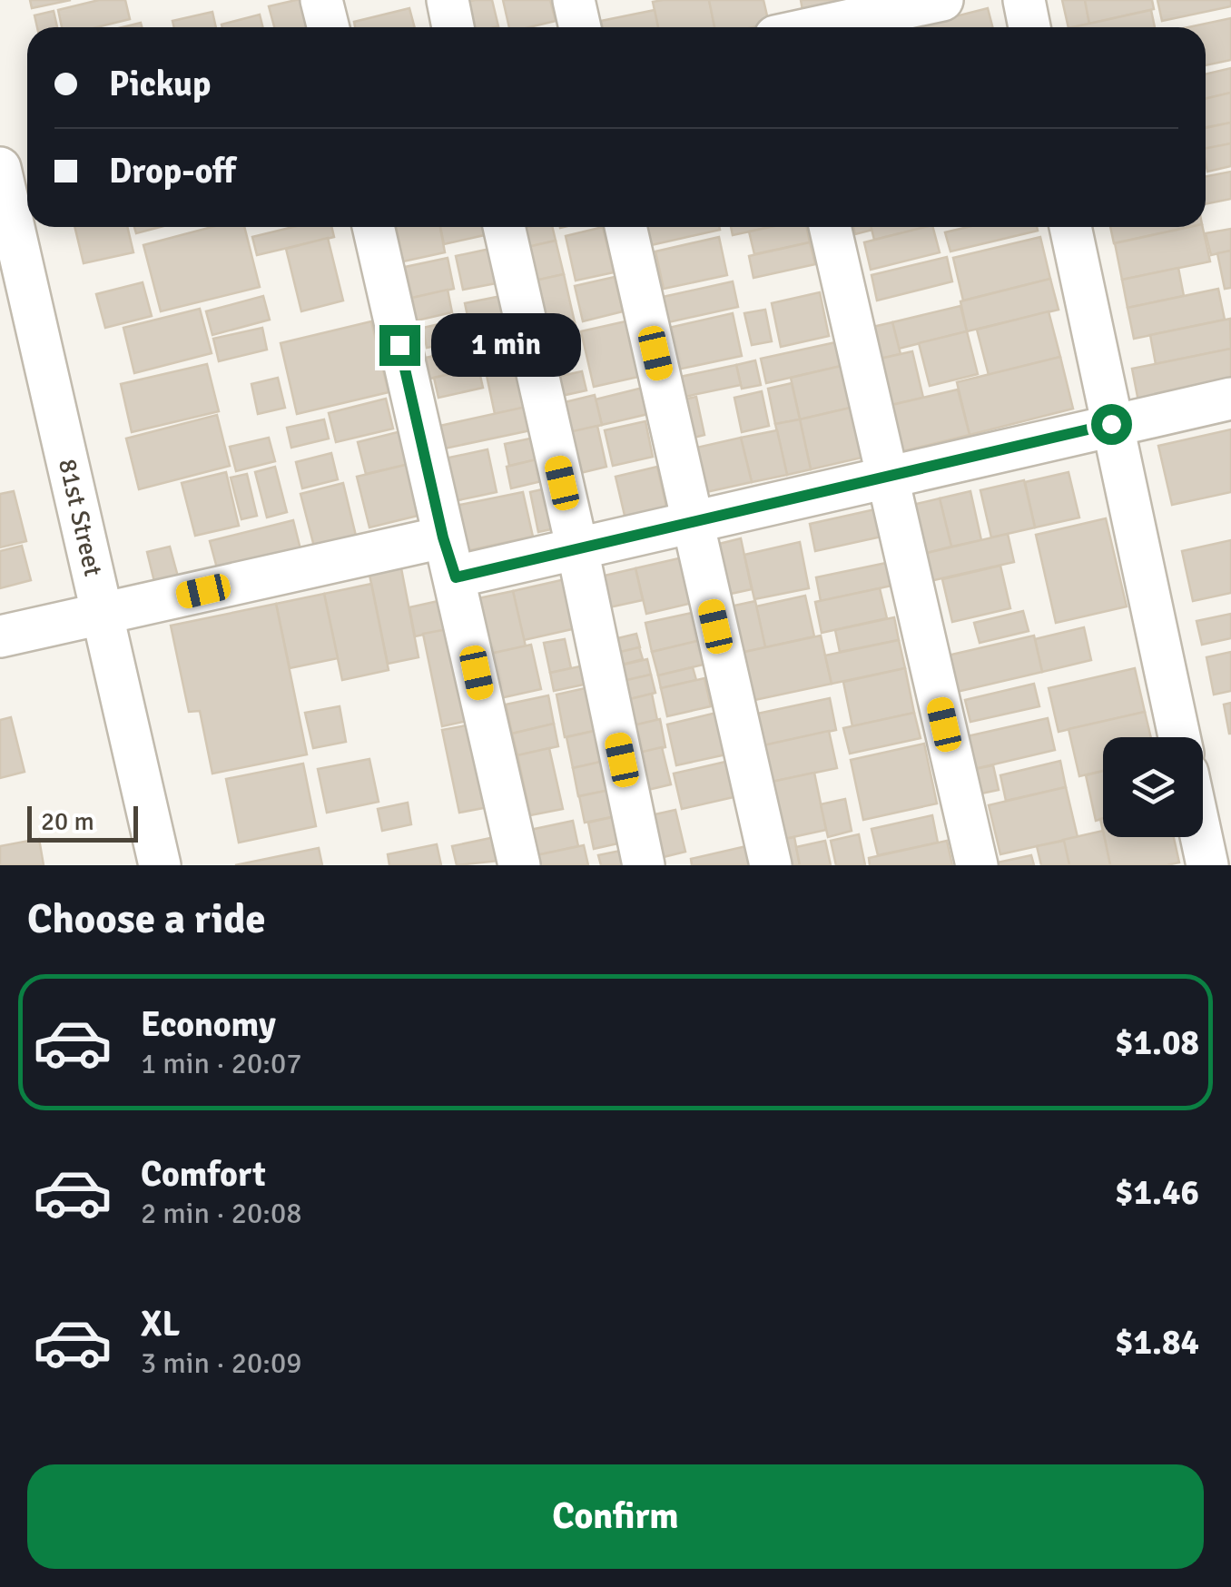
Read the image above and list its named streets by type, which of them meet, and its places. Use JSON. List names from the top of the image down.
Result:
{
  "streets": {
    "street": ["81st Street"]
  },
  "scale_bar": "20 m",
  "page": {
    "banner": ["Pickup", "Drop-off"],
    "bubble": "1 min",
    "scale": "20 m",
    "heading": "Choose a ride",
    "list": [
      {
        "name": "Economy",
        "note": "1 min · 20:07",
        "value": "$1.08"
      },
      {
        "name": "Comfort",
        "note": "2 min · 20:08",
        "value": "$1.46"
      },
      {
        "name": "XL",
        "note": "3 min · 20:09",
        "value": "$1.84"
      }
    ],
    "buttons": "Confirm"
  }
}
